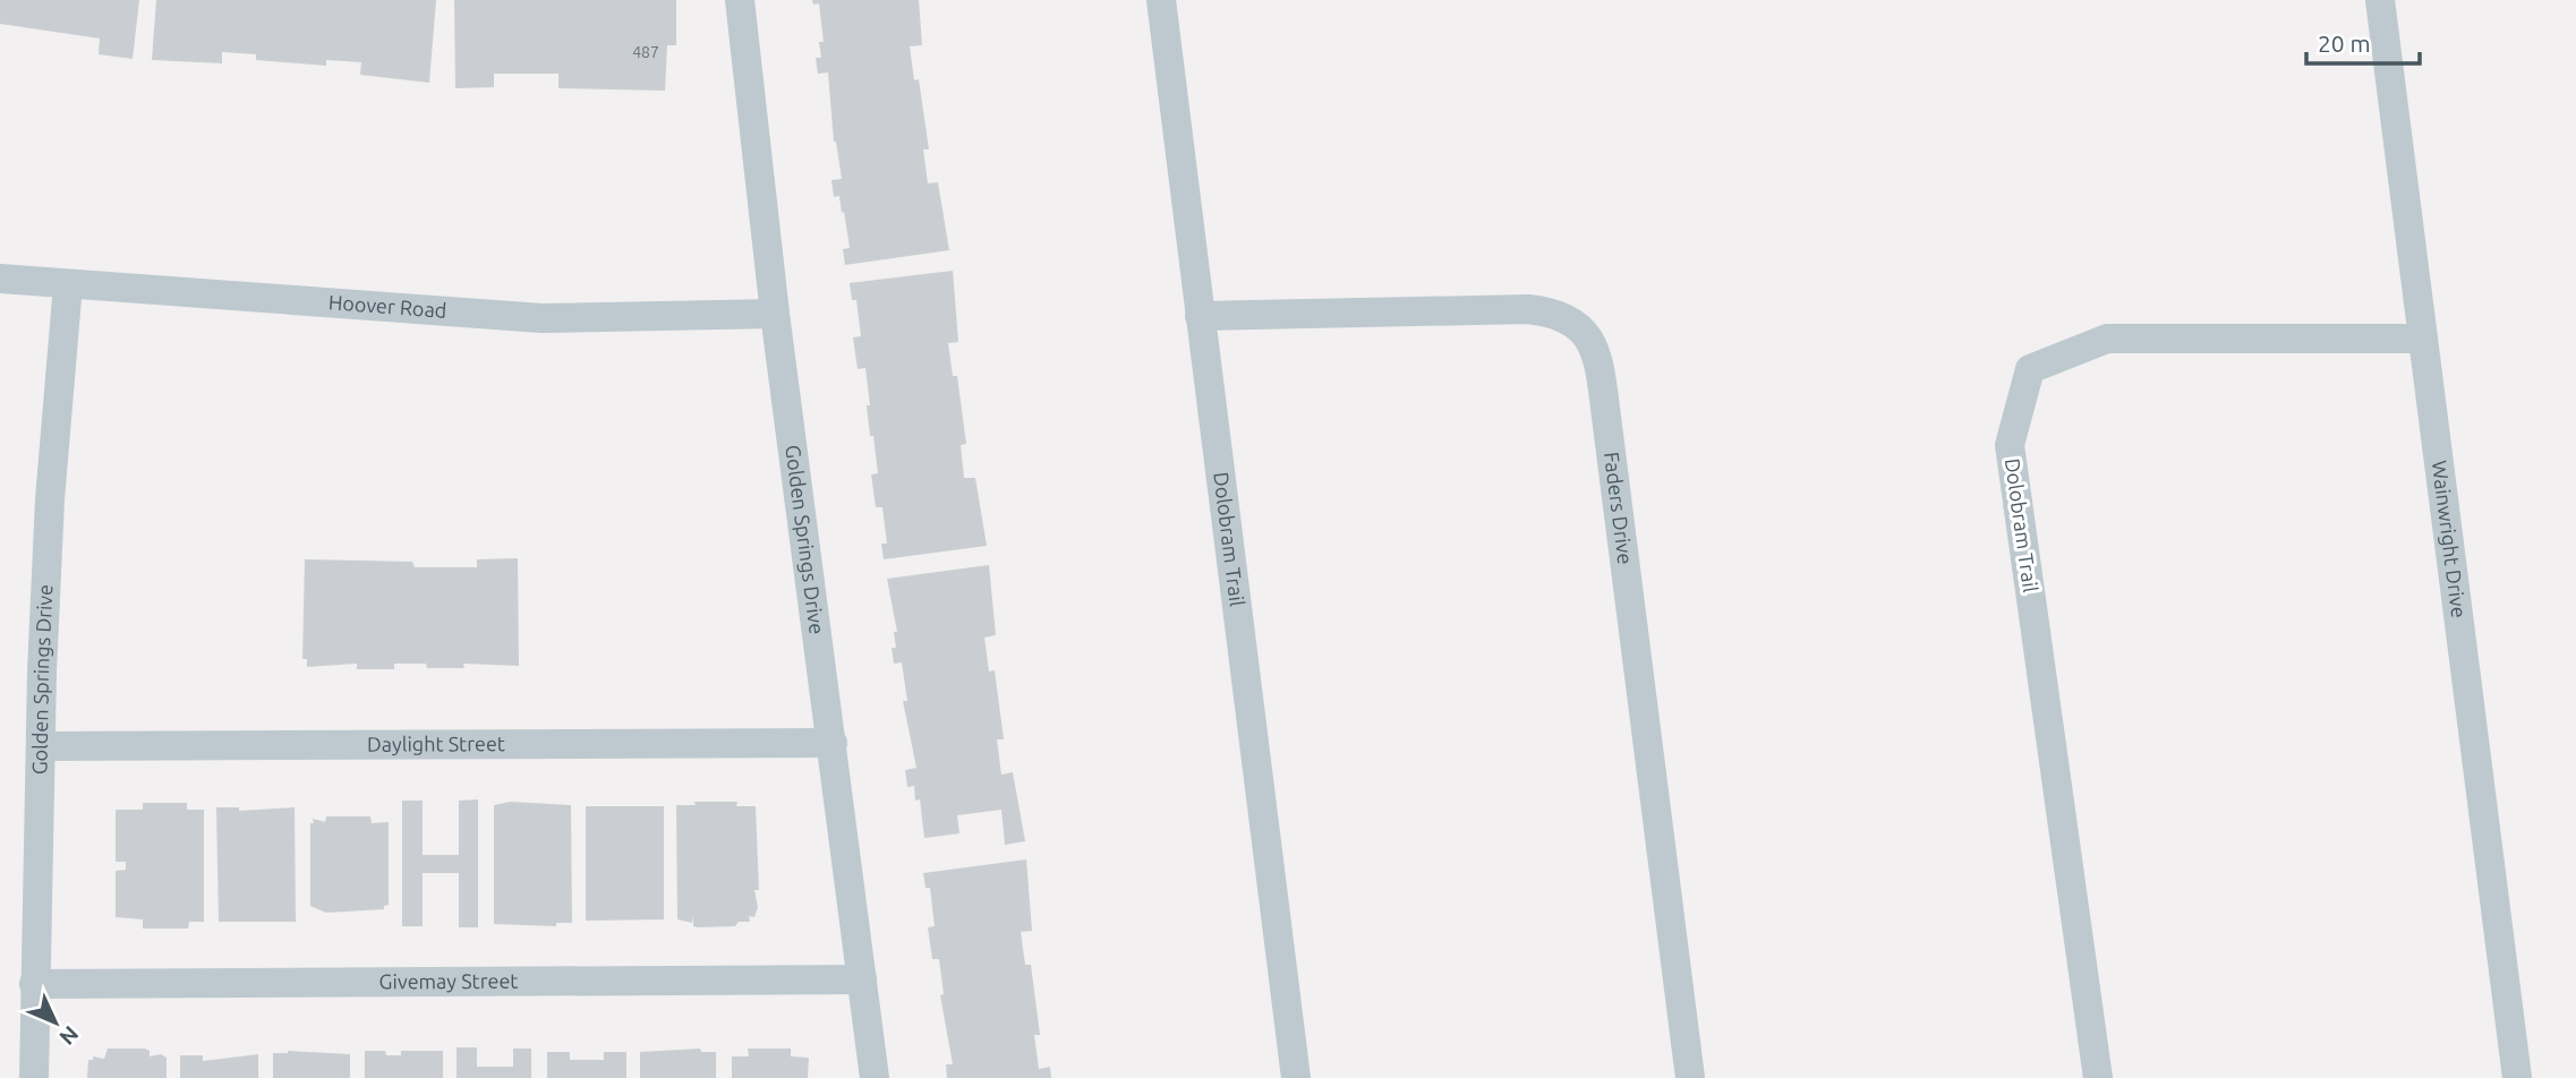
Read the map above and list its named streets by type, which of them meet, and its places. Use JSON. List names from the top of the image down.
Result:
{
  "streets": {
    "street": [
      "Hoover Road",
      "Faders Drive",
      "Dolobram Trail",
      "Golden Springs Drive",
      "Wainwright Drive",
      "Daylight Street",
      "Givemay Street"
    ]
  },
  "crossings": [
    ["Hoover Road", "Golden Springs Drive"],
    ["Faders Drive", "Dolobram Trail"],
    ["Dolobram Trail", "Wainwright Drive"],
    ["Golden Springs Drive", "Daylight Street"],
    ["Golden Springs Drive", "Givemay Street"]
  ],
  "house_numbers": ["487"],
  "scale_bar": "20 m",
  "north": "bottom right"
}
